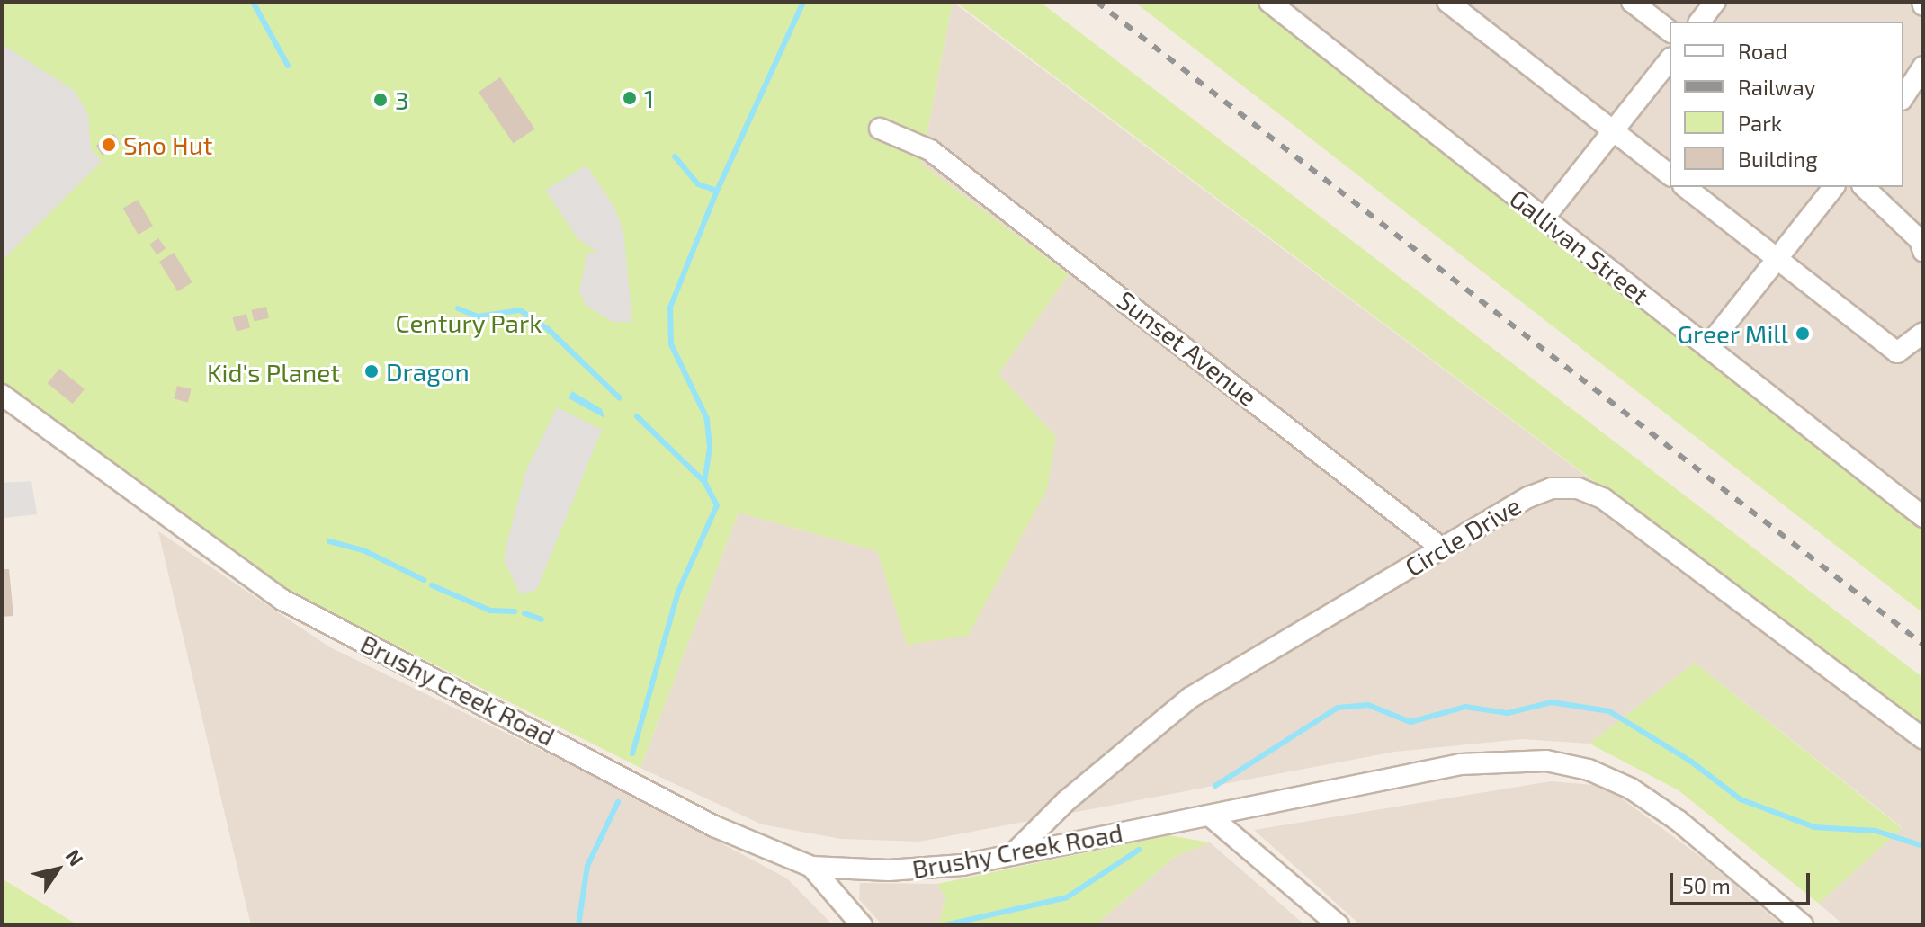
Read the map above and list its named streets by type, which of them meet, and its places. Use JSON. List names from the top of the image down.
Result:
{
  "streets": {
    "street": [
      "Gallivan Street",
      "Sunset Avenue",
      "Circle Drive",
      "Brushy Creek Road"
    ]
  },
  "crossings": [
    ["Sunset Avenue", "Circle Drive"],
    ["Circle Drive", "Brushy Creek Road"]
  ],
  "parks": ["Century Park", "Kid's Planet"],
  "places": [
    "1",
    "3",
    "Sno Hut",
    "Greer Mill",
    "Dragon"
  ],
  "legend": [
    "Road",
    "Railway",
    "Park",
    "Building"
  ],
  "scale_bar": "50 m",
  "north": "top right"
}
